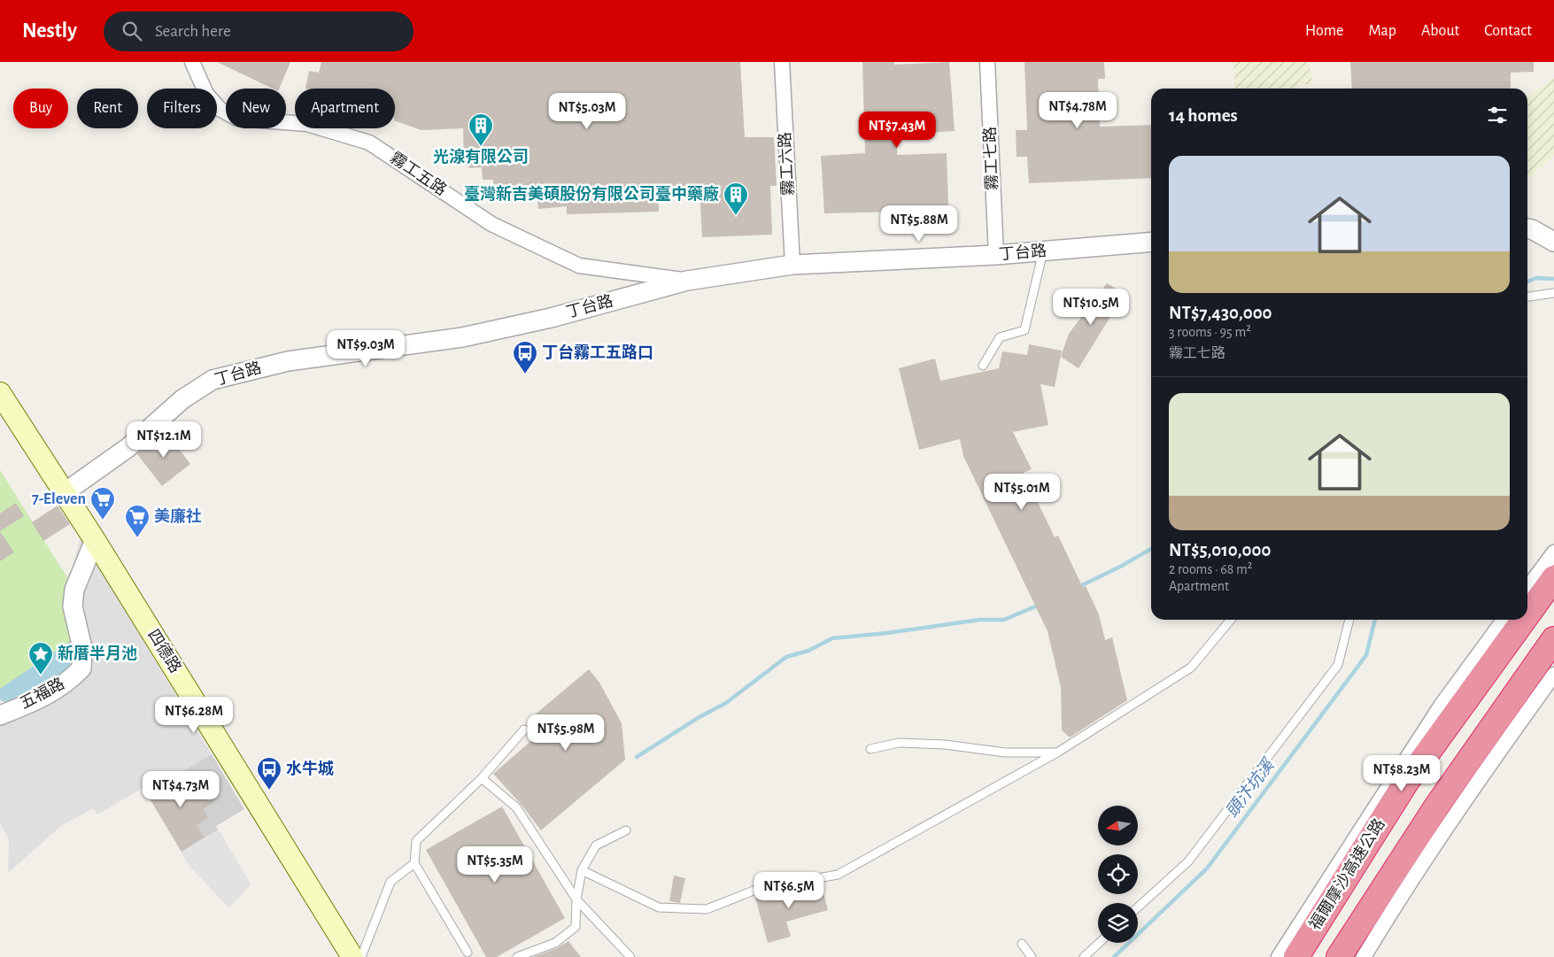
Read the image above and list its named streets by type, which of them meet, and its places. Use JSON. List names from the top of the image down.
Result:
{
  "streets": {
    "highway": ["福爾摩沙高速公路"],
    "main road": ["四德路"],
    "street": [
      "霧工七路",
      "霧工六路",
      "霧工五路",
      "丁台路",
      "五福路"
    ]
  },
  "crossings": [
    ["霧工七路", "丁台路"],
    ["霧工六路", "丁台路"],
    ["霧工五路", "丁台路"],
    ["丁台路", "四德路"],
    ["四德路", "五福路"]
  ],
  "water": ["頭汴坑溪"],
  "places": {
    "building": ["光湶有限公司", "臺灣新吉美碩股份有限公司臺中藥廠"],
    "bus stop": ["丁台霧工五路口", "水牛城"],
    "supermarket": ["7-Eleven", "美廉社"],
    "place": ["新厝半月池"]
  },
  "north": "left",
  "page": {
    "header": "Nestly",
    "search": "Search here",
    "nav": [
      "Home",
      "Map",
      "About",
      "Contact"
    ],
    "chip": [
      "Buy",
      "Rent",
      "Filters",
      "New",
      "Apartment"
    ],
    "heading": "14 homes",
    "price": [
      "NT$4.78M",
      "NT$5.03M",
      "NT$7.43M",
      "NT$5.88M",
      "NT$10.5M",
      "NT$9.03M",
      "NT$12.1M",
      "NT$5.01M",
      "NT$6.28M",
      "NT$5.98M",
      "NT$8.23M",
      "NT$4.73M",
      "NT$5.35M",
      "NT$6.5M"
    ],
    "list": [
      {
        "name": "NT$7,430,000",
        "note": "3 rooms · 95 m² · 霧工七路"
      },
      {
        "name": "NT$5,010,000",
        "note": "2 rooms · 68 m² · Apartment"
      }
    ]
  }
}
